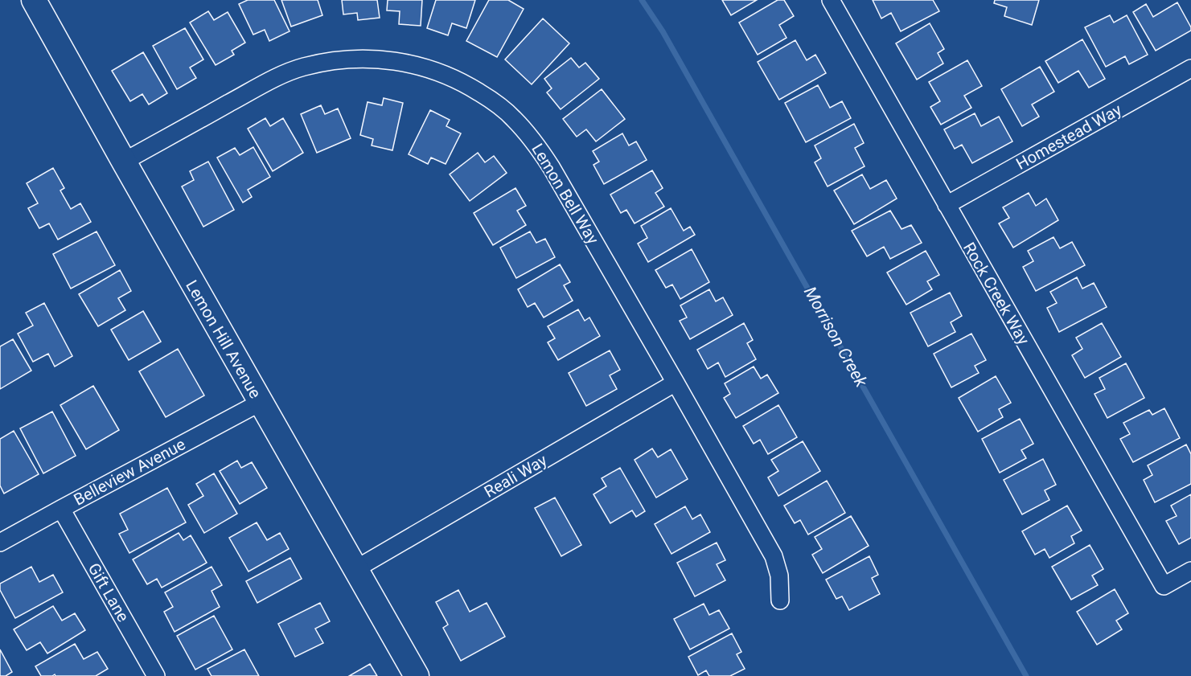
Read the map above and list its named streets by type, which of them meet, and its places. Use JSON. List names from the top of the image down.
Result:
{
  "streets": {
    "street": [
      "Homestead Way",
      "Lemon Bell Way",
      "Rock Creek Way",
      "Lemon Hill Avenue",
      "Belleview Avenue",
      "Reali Way",
      "Gift Lane"
    ]
  },
  "crossings": [
    ["Homestead Way", "Rock Creek Way"],
    ["Lemon Bell Way", "Lemon Hill Avenue"],
    ["Lemon Bell Way", "Reali Way"],
    ["Lemon Hill Avenue", "Belleview Avenue"],
    ["Lemon Hill Avenue", "Reali Way"],
    ["Belleview Avenue", "Gift Lane"]
  ],
  "water": ["Morrison Creek"]
}
